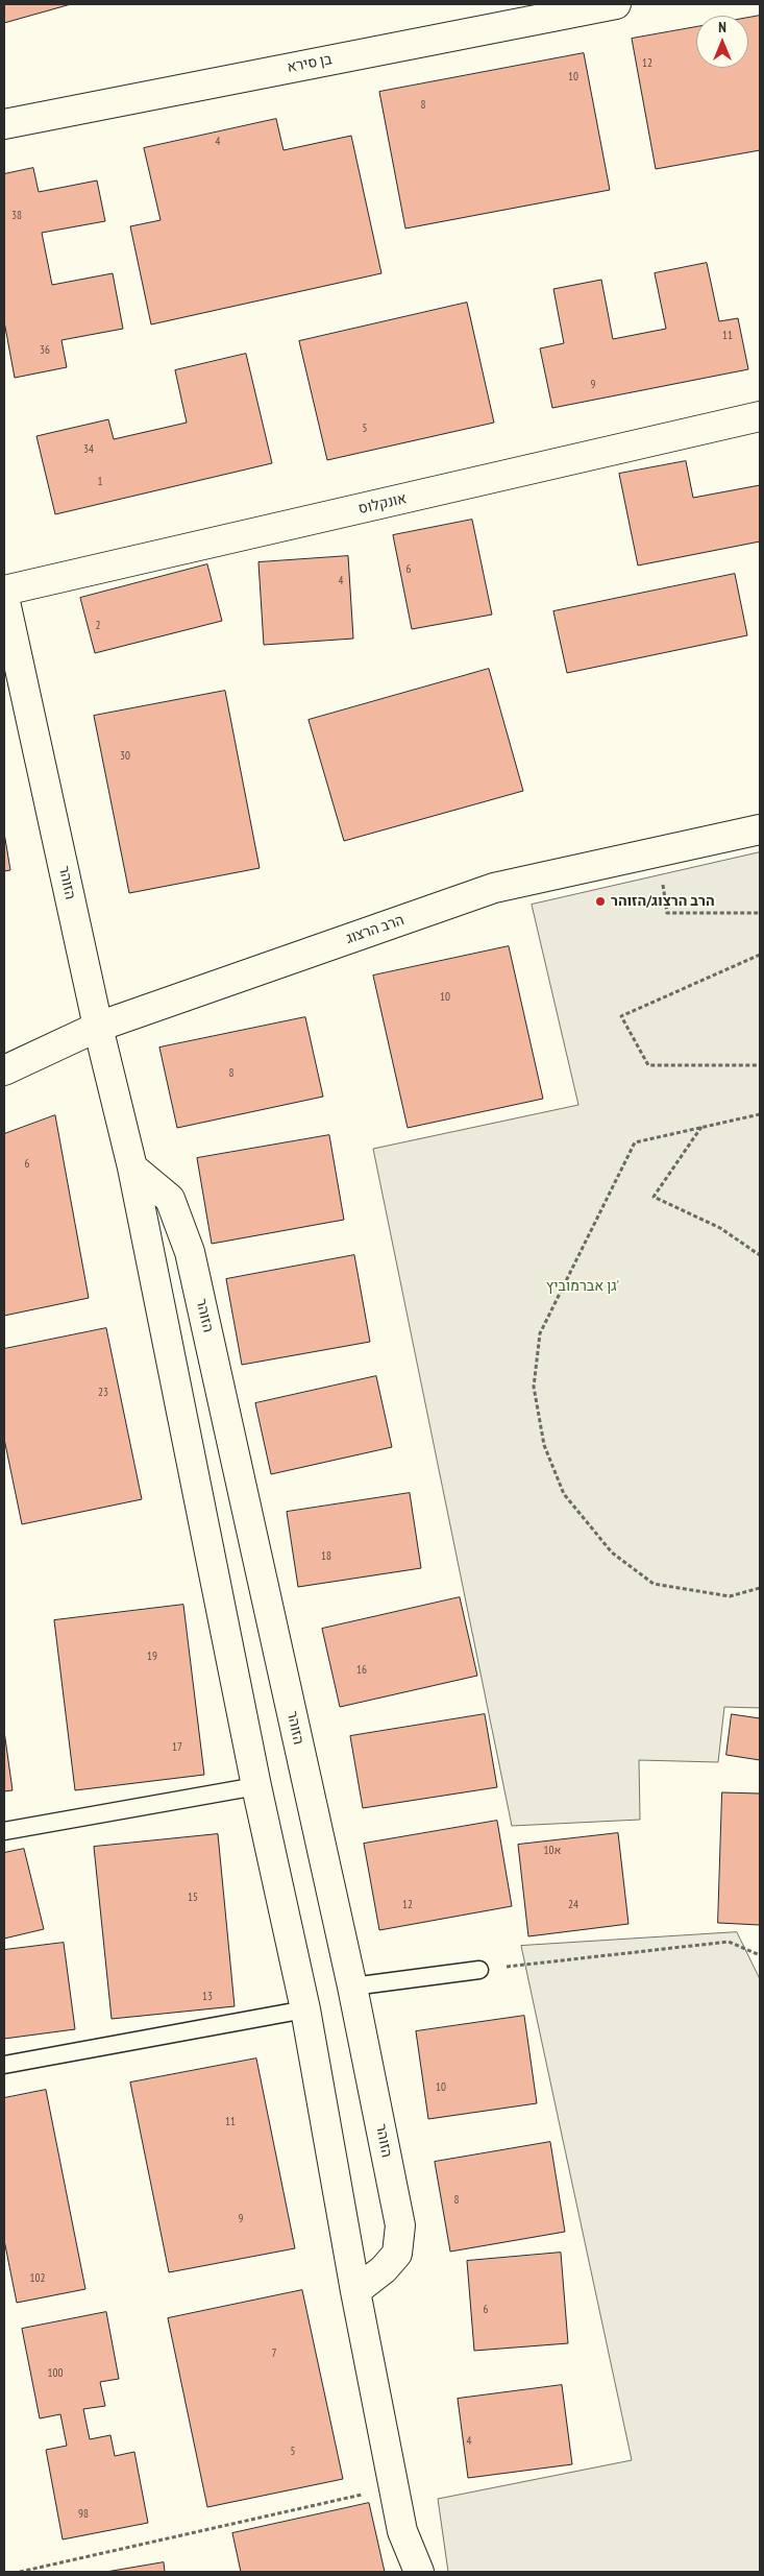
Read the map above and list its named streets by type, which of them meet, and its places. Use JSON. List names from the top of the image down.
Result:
{
  "streets": {
    "street": [
      "בן סירא",
      "אונקלוס",
      "הזוהר",
      "הרב הרצוג"
    ]
  },
  "crossings": [
    ["הזוהר", "הרב הרצוג"]
  ],
  "parks": ["גן אברמוביץ'"],
  "places": ["הרב הרצוג/הזוהר"],
  "house_numbers": [
    "12",
    "10",
    "8",
    "4",
    "38",
    "11",
    "36",
    "9",
    "5",
    "34",
    "1",
    "6",
    "4",
    "2",
    "30",
    "10",
    "8",
    "6",
    "23",
    "18",
    "19",
    "16",
    "17",
    "10א",
    "15",
    "12",
    "24",
    "13",
    "10",
    "11",
    "8",
    "9",
    "102",
    "6",
    "7",
    "100",
    "4",
    "5",
    "98"
  ],
  "north": "top"
}
